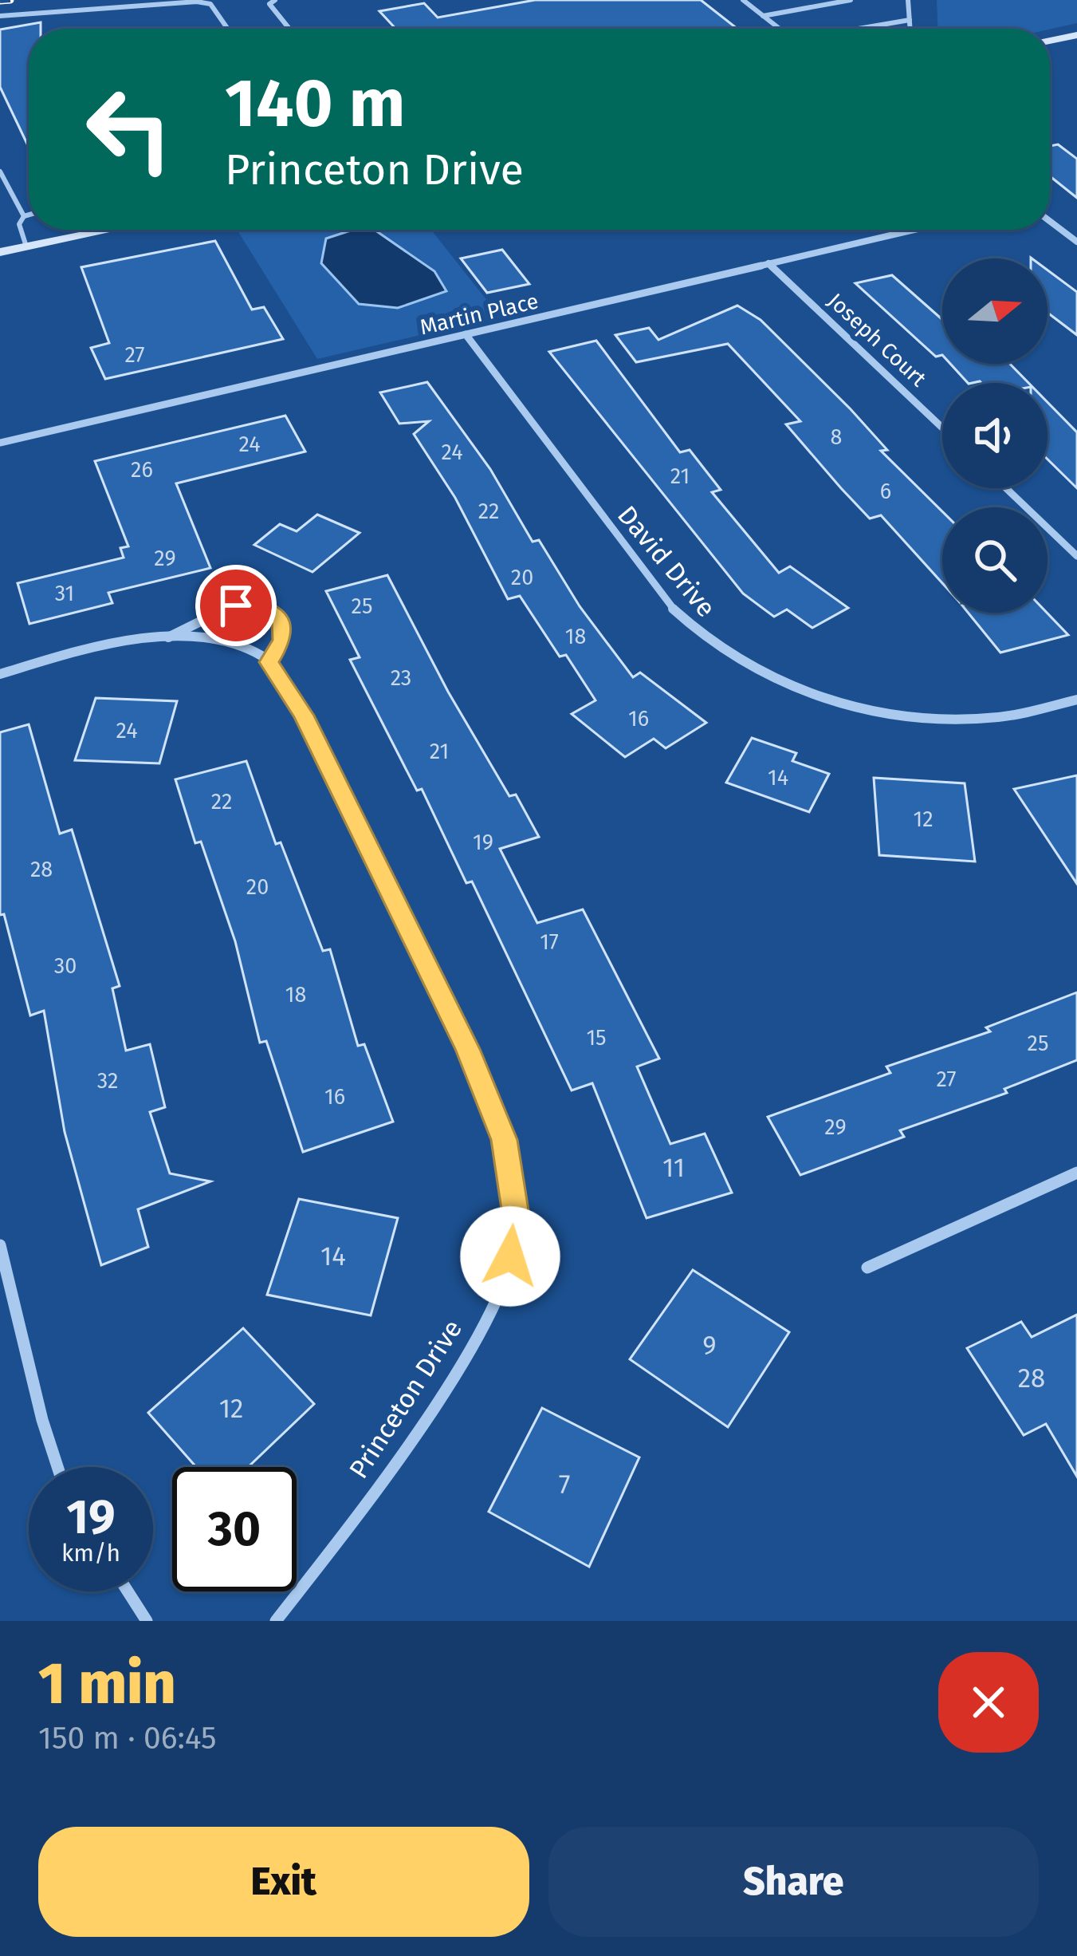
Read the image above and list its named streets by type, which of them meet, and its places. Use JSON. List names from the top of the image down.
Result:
{
  "streets": {
    "street": [
      "Martin Place",
      "Joseph Court",
      "David Drive",
      "Princeton Drive"
    ]
  },
  "crossings": [
    ["Martin Place", "Joseph Court"],
    ["Martin Place", "David Drive"]
  ],
  "house_numbers": [
    "27",
    "8",
    "24",
    "24",
    "26",
    "21",
    "6",
    "22",
    "29",
    "20",
    "31",
    "25",
    "18",
    "23",
    "16",
    "24",
    "21",
    "14",
    "22",
    "12",
    "19",
    "28",
    "20",
    "17",
    "30",
    "18",
    "15",
    "25",
    "27",
    "32",
    "16",
    "29",
    "11",
    "14",
    "9",
    "28",
    "12",
    "7"
  ],
  "north": "right",
  "page": {
    "turn": ["140 m", "Princeton Drive"],
    "speed": "19 km/h",
    "limit": "30",
    "heading": ["1 min", "150 m · 06:45"],
    "buttons": ["Exit", "Share"]
  }
}
